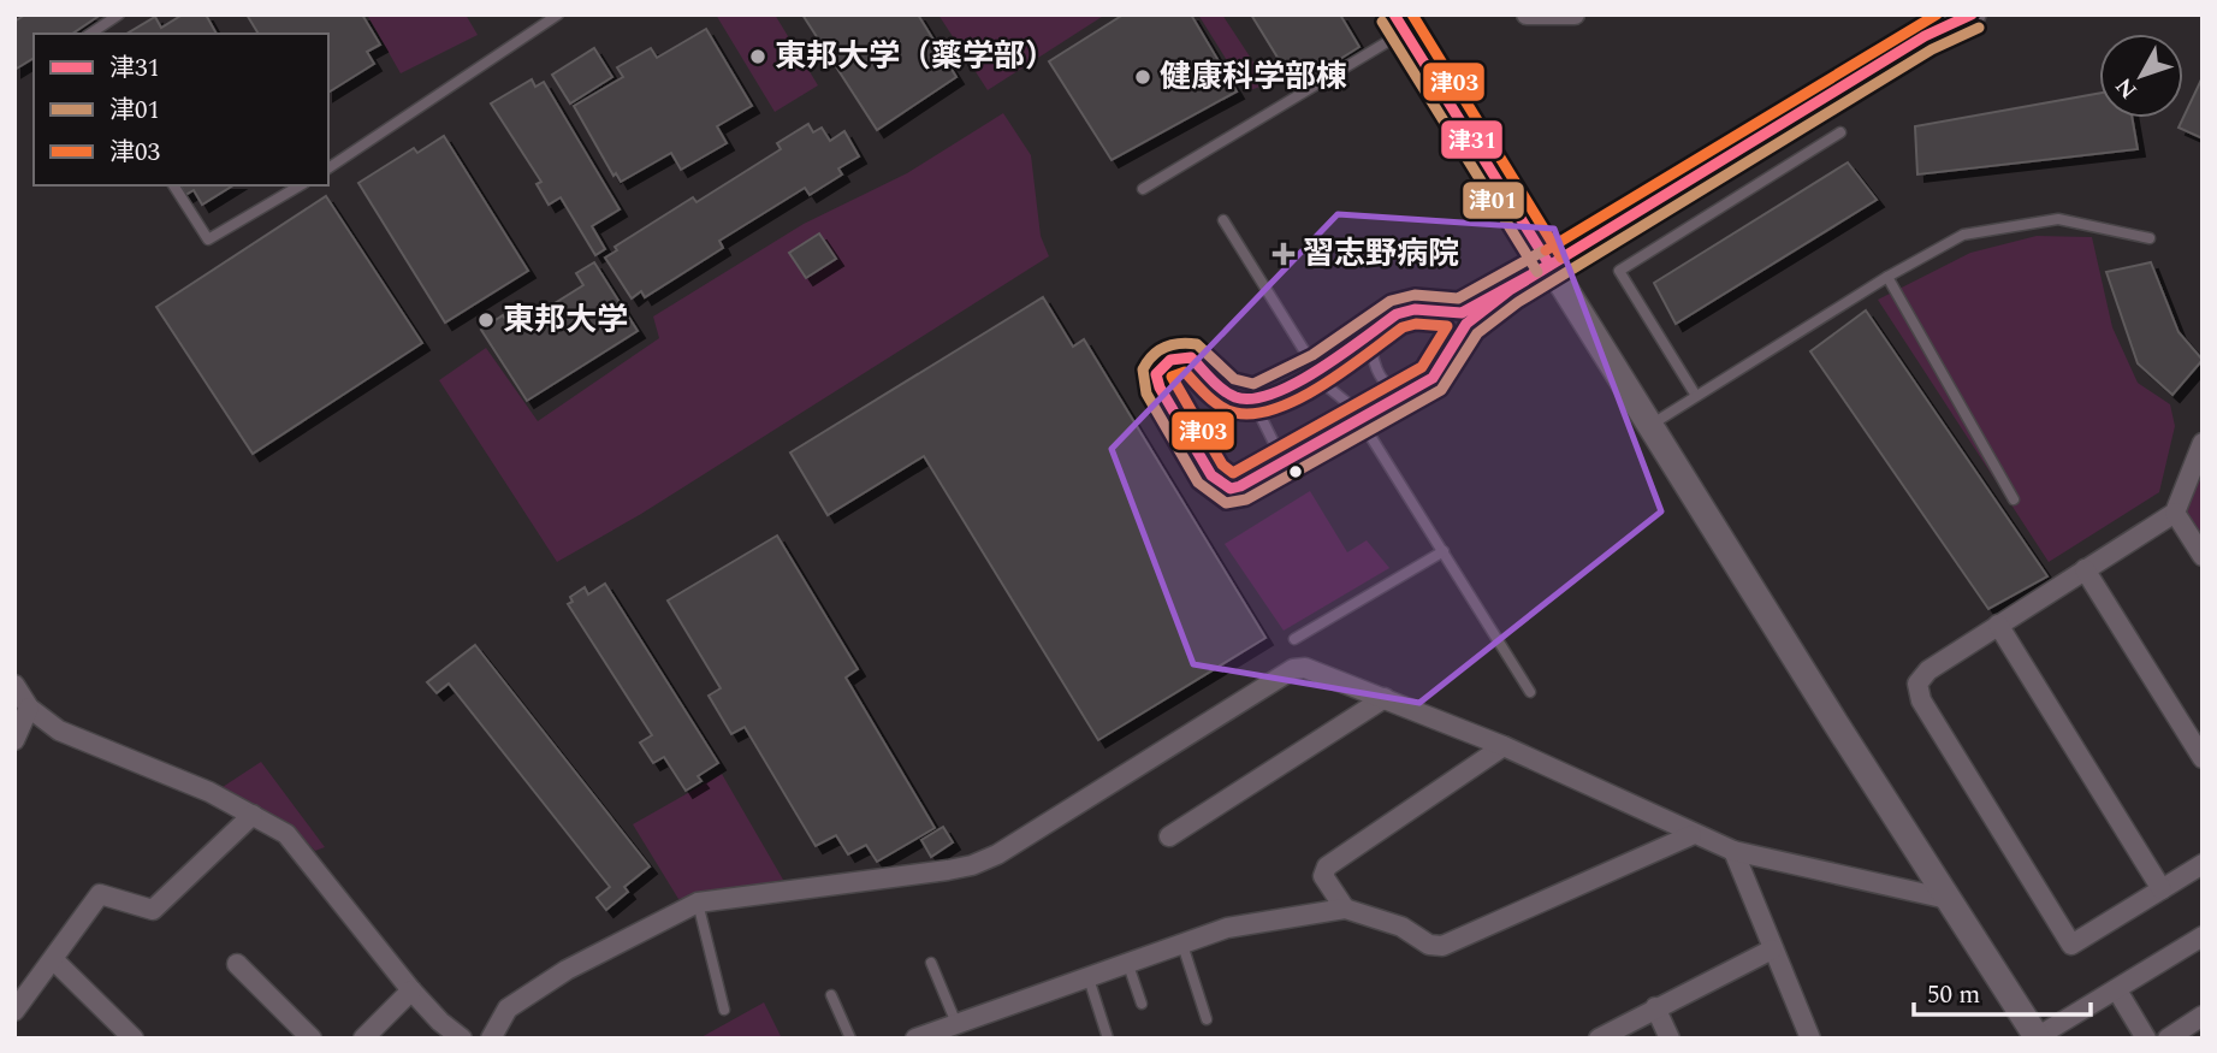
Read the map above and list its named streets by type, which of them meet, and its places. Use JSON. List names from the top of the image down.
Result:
{
  "places": {
    "other": ["東邦大学（薬学部）", "健康科学部棟", "東邦大学"],
    "health": ["習志野病院"]
  },
  "lines": ["transit line 津31", "transit line 津03", "transit line 津01"],
  "legend": ["津31", "津01", "津03"],
  "scale_bar": "50 m",
  "north": "bottom left"
}
